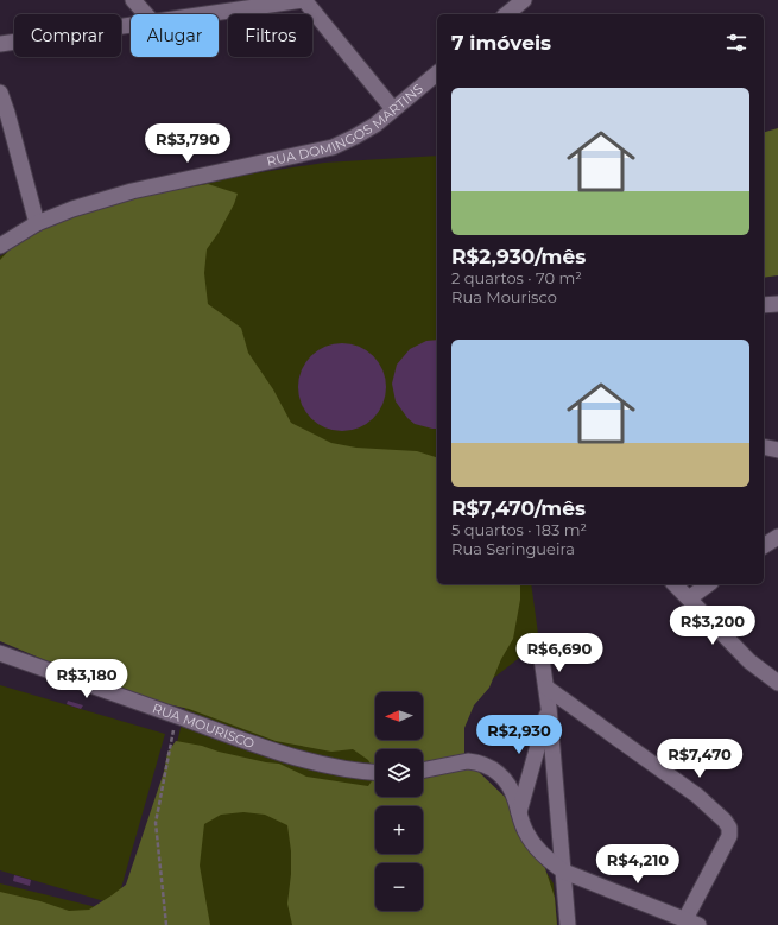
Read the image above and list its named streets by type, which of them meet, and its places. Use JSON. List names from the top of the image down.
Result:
{
  "streets": {
    "street": ["RUA DOMINGOS MARTINS", "RUA MOURISCO"]
  },
  "north": "left",
  "page": {
    "chip": ["Comprar", "Alugar", "Filtros"],
    "heading": "7 imóveis",
    "list": [
      {
        "name": "R$2,930/mês",
        "note": "2 quartos · 70 m² · Rua Mourisco"
      },
      {
        "name": "R$7,470/mês",
        "note": "5 quartos · 183 m² · Rua Seringueira"
      }
    ],
    "price": [
      "R$3,790",
      "R$3,200",
      "R$6,690",
      "R$3,180",
      "R$2,930",
      "R$7,470",
      "R$4,210"
    ],
    "map_buttons": ["+", "−"]
  }
}
